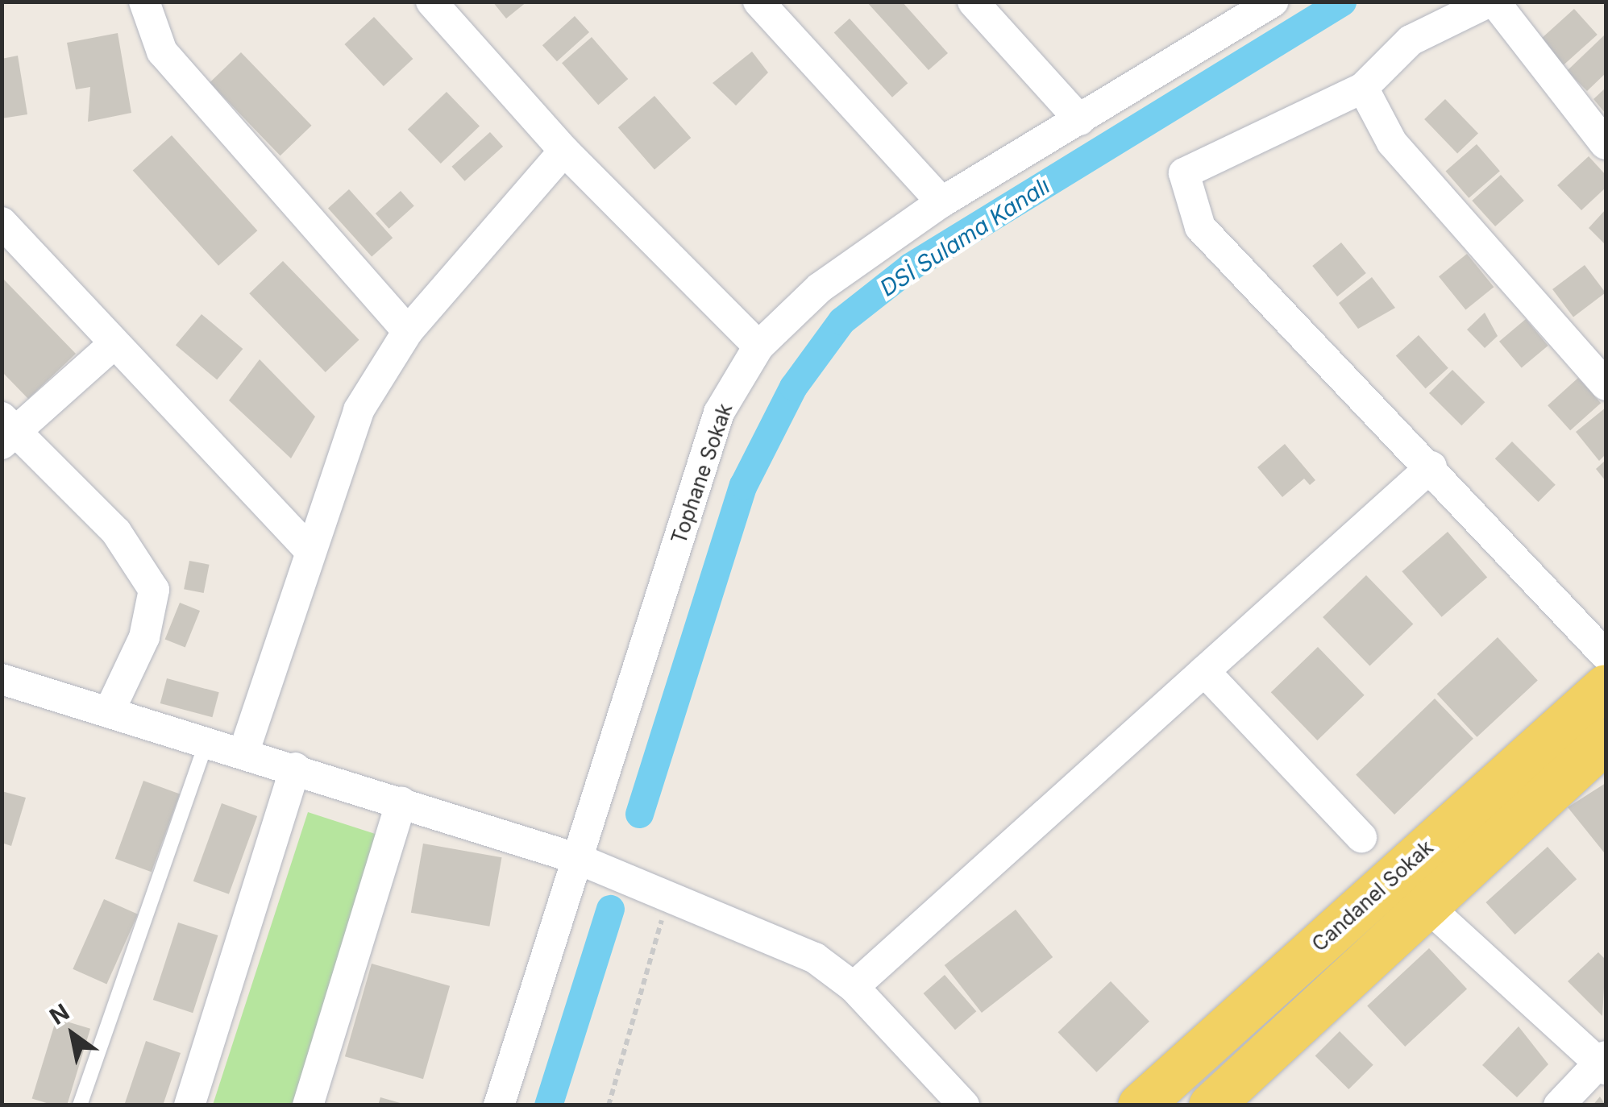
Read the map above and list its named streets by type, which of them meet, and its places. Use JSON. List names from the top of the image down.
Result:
{
  "streets": {
    "main road": ["Candanel Sokak"],
    "street": ["Tophane Sokak"]
  },
  "water": ["DSİ Sulama Kanalı"],
  "north": "top left"
}
